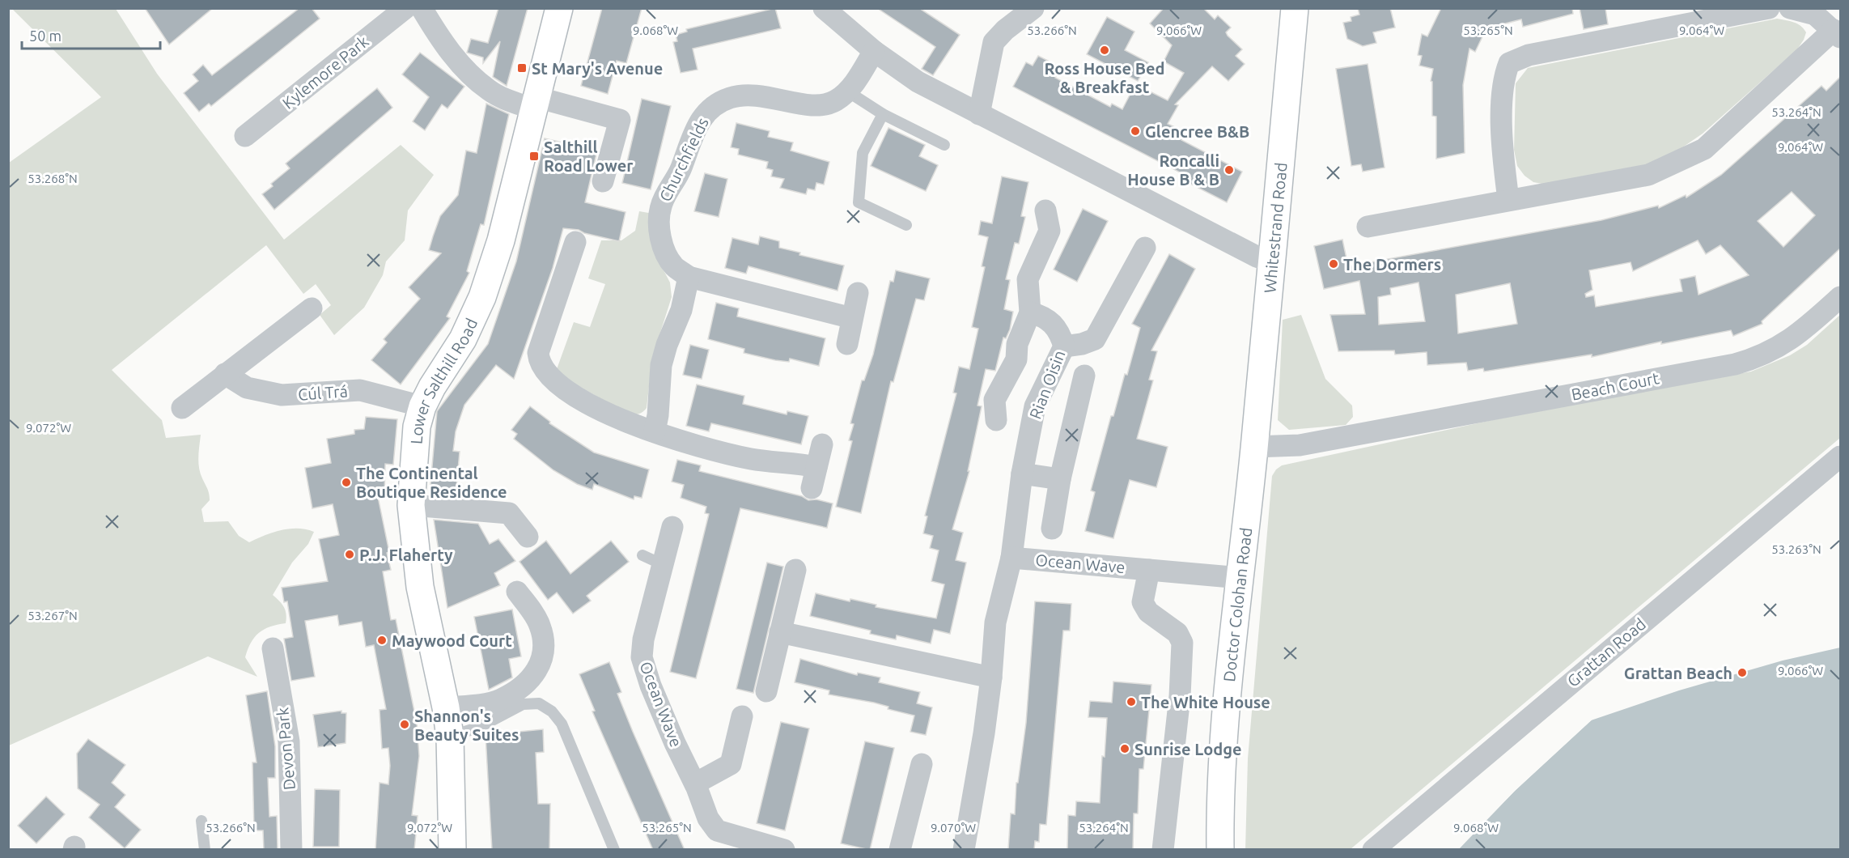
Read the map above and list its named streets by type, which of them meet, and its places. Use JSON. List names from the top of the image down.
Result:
{
  "streets": {
    "main road": ["Whitestrand Road", "Lower Salthill Road", "Doctor Colohan Road"],
    "street": [
      "Kylemore Park",
      "Churchfields",
      "Rian Oisin",
      "Beach Court",
      "Cúl Trá",
      "Ocean Wave",
      "Grattan Road",
      "Devon Park"
    ]
  },
  "crossings": [
    ["Whitestrand Road", "Beach Court"],
    ["Whitestrand Road", "Doctor Colohan Road"],
    ["Lower Salthill Road", "Cúl Trá"],
    ["Beach Court", "Doctor Colohan Road"],
    ["Ocean Wave", "Doctor Colohan Road"]
  ],
  "places": {
    "other": [
      "Ross House Bed & Breakfast",
      "Glencree B&B",
      "Roncalli House B & B",
      "The Dormers",
      "The Continental Boutique Residence",
      "P.J. Flaherty",
      "Maywood Court",
      "Grattan Beach",
      "The White House",
      "Shannon's Beauty Suites",
      "Sunrise Lodge"
    ],
    "transit": ["St Mary's Avenue", "Salthill Road Lower"]
  },
  "scale_bar": "50 m",
  "coordinates": [
    "9.068°W",
    "9.066°W",
    "53.265°N",
    "9.064°W",
    "53.266°N",
    "53.264°N",
    "53.268°N",
    "9.072°W",
    "53.263°N",
    "53.267°N",
    "9.070°W"
  ]
}
